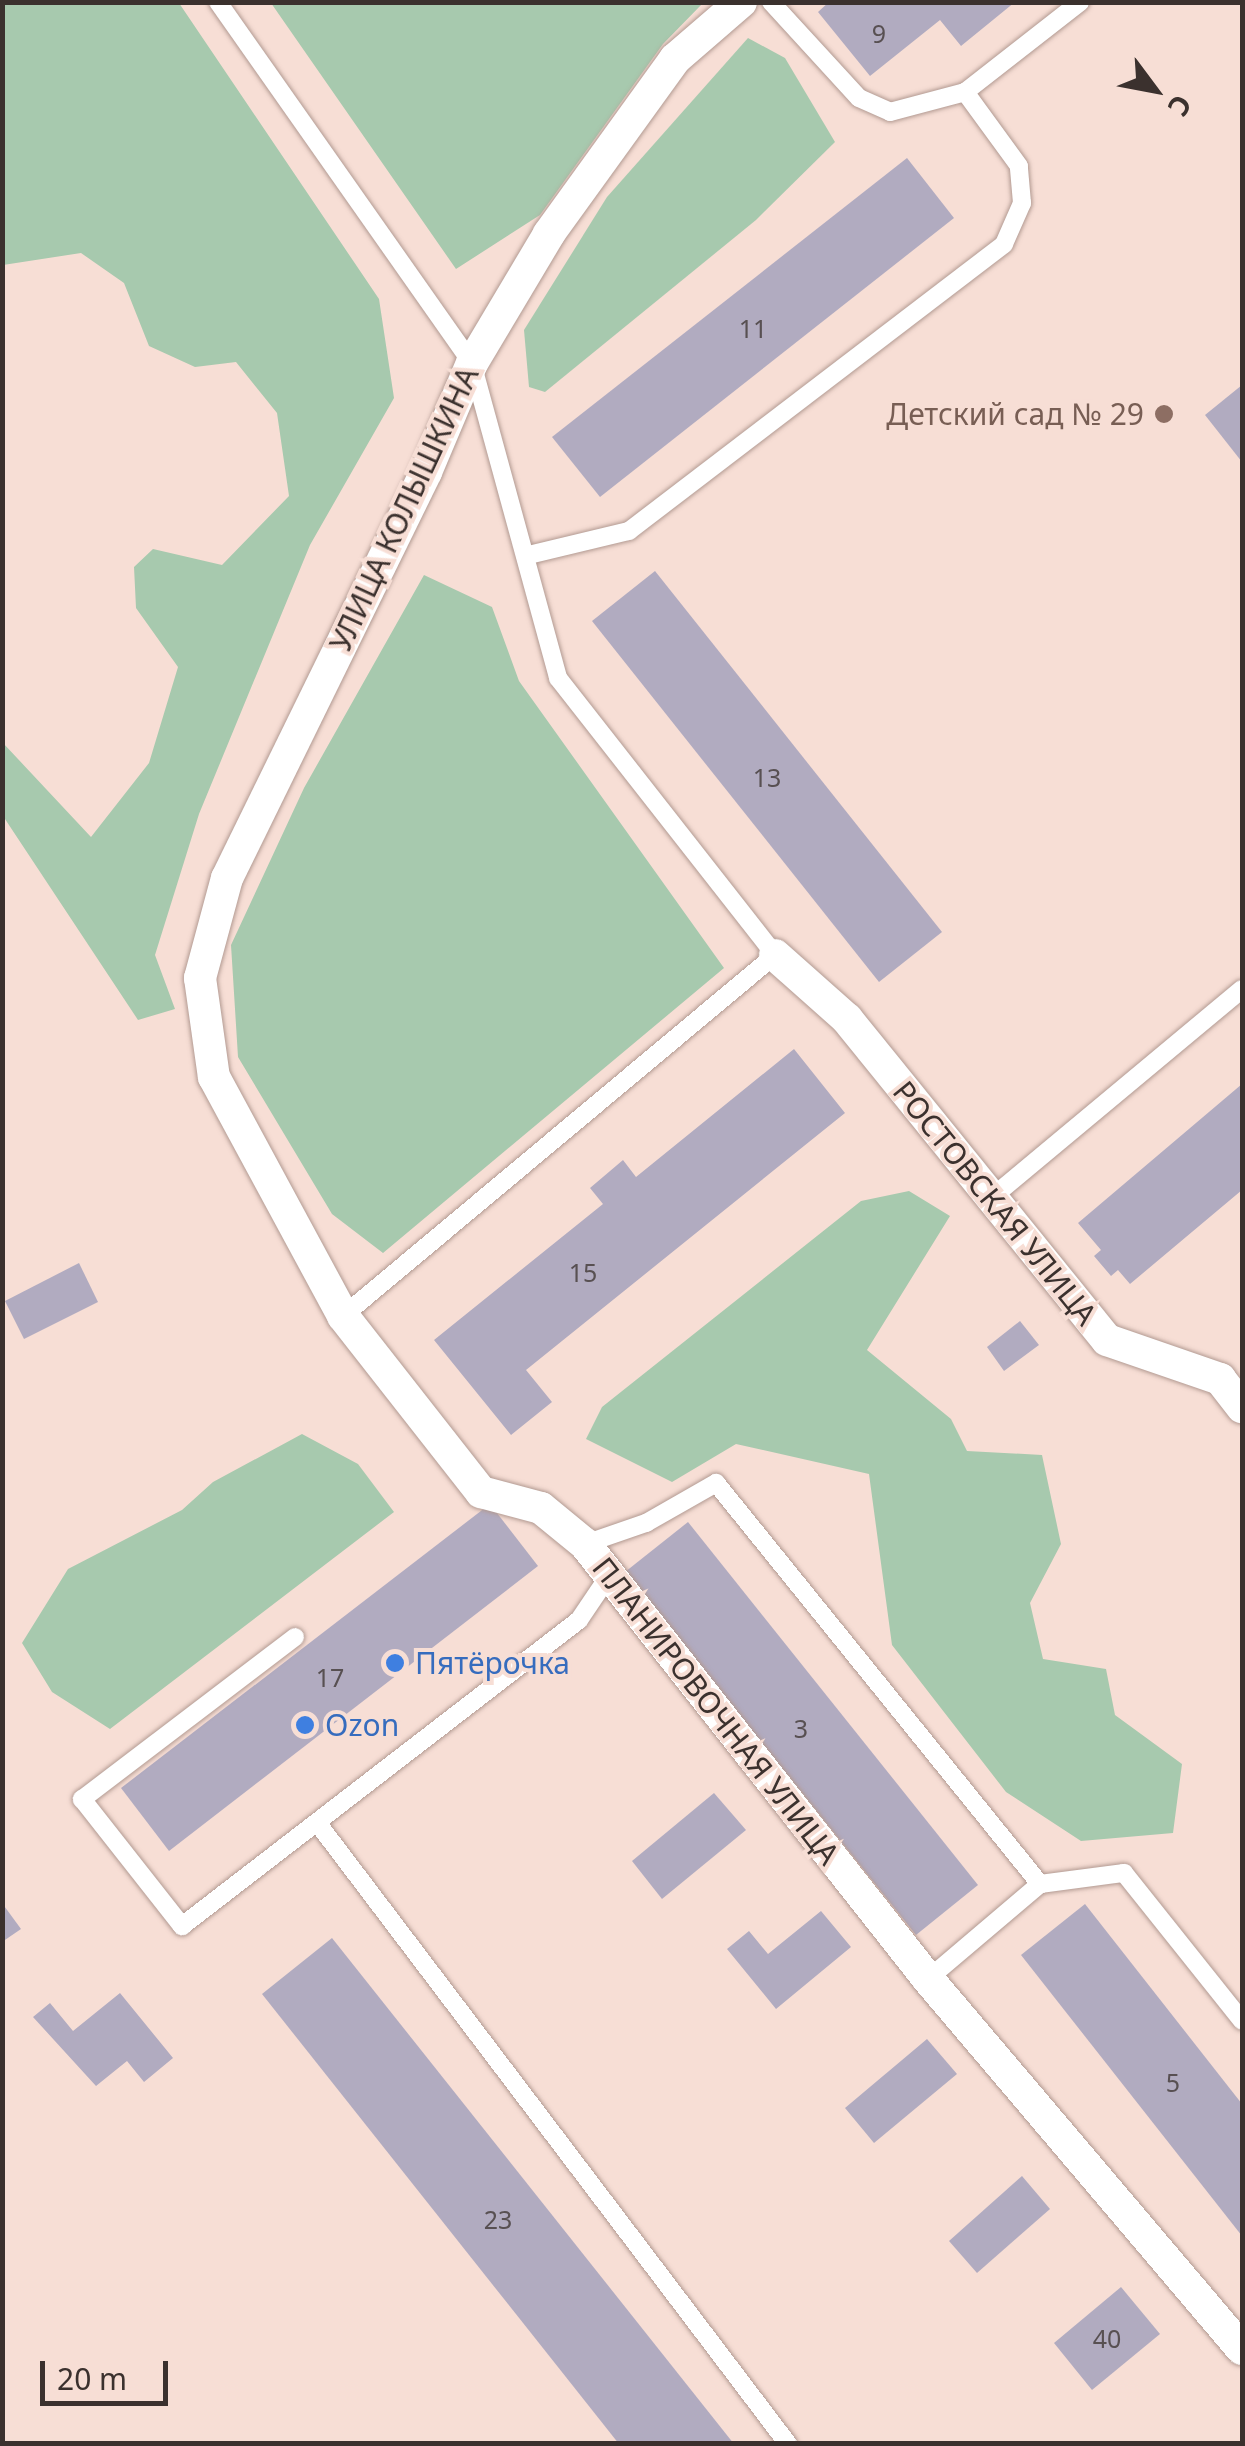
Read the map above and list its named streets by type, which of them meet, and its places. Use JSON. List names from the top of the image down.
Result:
{
  "streets": {
    "street": ["УЛИЦА КОЛЫШКИНА", "РОСТОВСКАЯ УЛИЦА", "ПЛАНИРОВОЧНАЯ УЛИЦА"]
  },
  "crossings": [
    ["УЛИЦА КОЛЫШКИНА", "ПЛАНИРОВОЧНАЯ УЛИЦА"]
  ],
  "places": ["Детский сад № 29", "Пятёрочка", "Ozon"],
  "house_numbers": [
    "9",
    "11",
    "13",
    "15",
    "17",
    "3",
    "5",
    "23",
    "40"
  ],
  "scale_bar": "20 m",
  "north": "bottom right"
}
